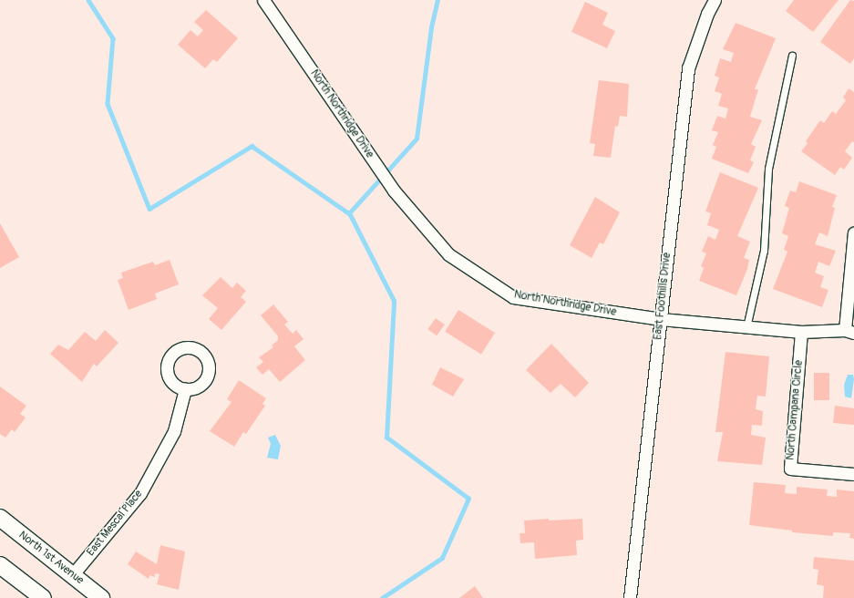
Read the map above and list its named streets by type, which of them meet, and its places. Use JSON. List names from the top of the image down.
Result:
{
  "streets": {
    "main road": ["North 1st Avenue"],
    "street": [
      "North Northridge Drive",
      "East Foothills Drive",
      "North Campana Circle",
      "East Mescal Place"
    ]
  },
  "crossings": [
    ["North Northridge Drive", "East Foothills Drive"],
    ["North Northridge Drive", "North Campana Circle"],
    ["East Mescal Place", "North 1st Avenue"]
  ]
}
